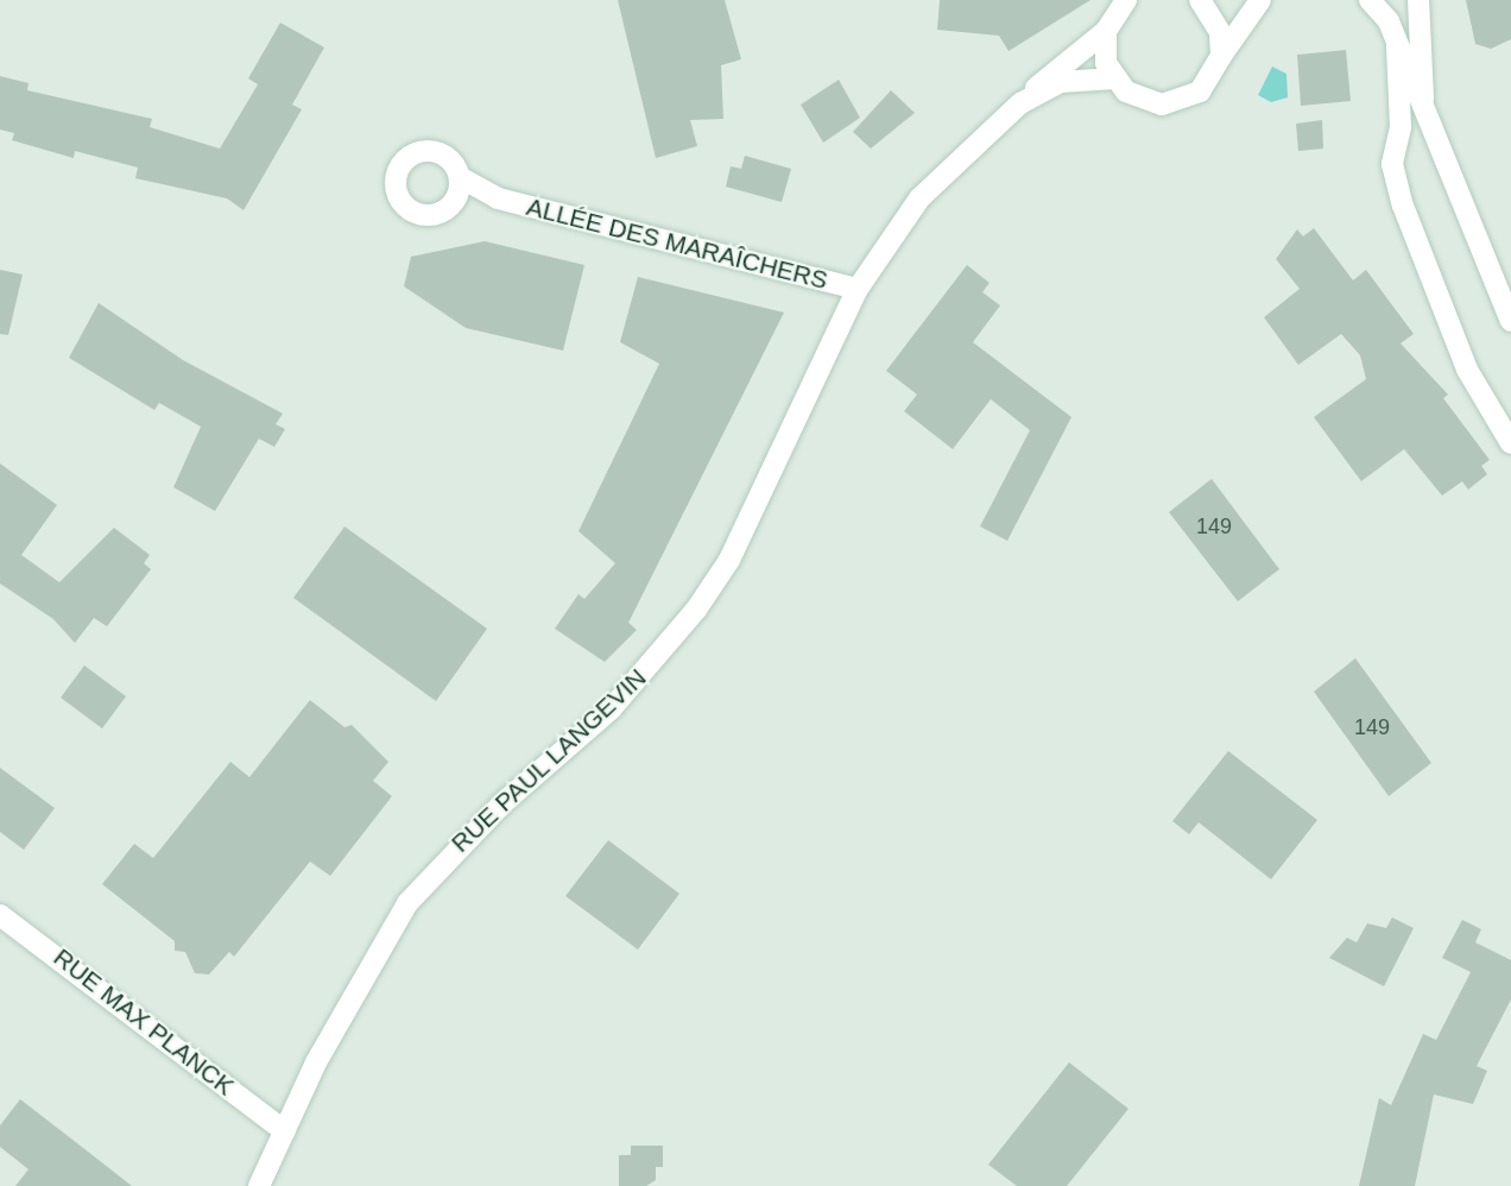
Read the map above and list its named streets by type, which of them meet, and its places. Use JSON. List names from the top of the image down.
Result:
{
  "streets": {
    "street": ["ALLÉE DES MARAÎCHERS", "RUE PAUL LANGEVIN", "RUE MAX PLANCK"]
  },
  "crossings": [
    ["ALLÉE DES MARAÎCHERS", "RUE PAUL LANGEVIN"],
    ["RUE PAUL LANGEVIN", "RUE MAX PLANCK"]
  ],
  "house_numbers": ["149", "149"]
}
